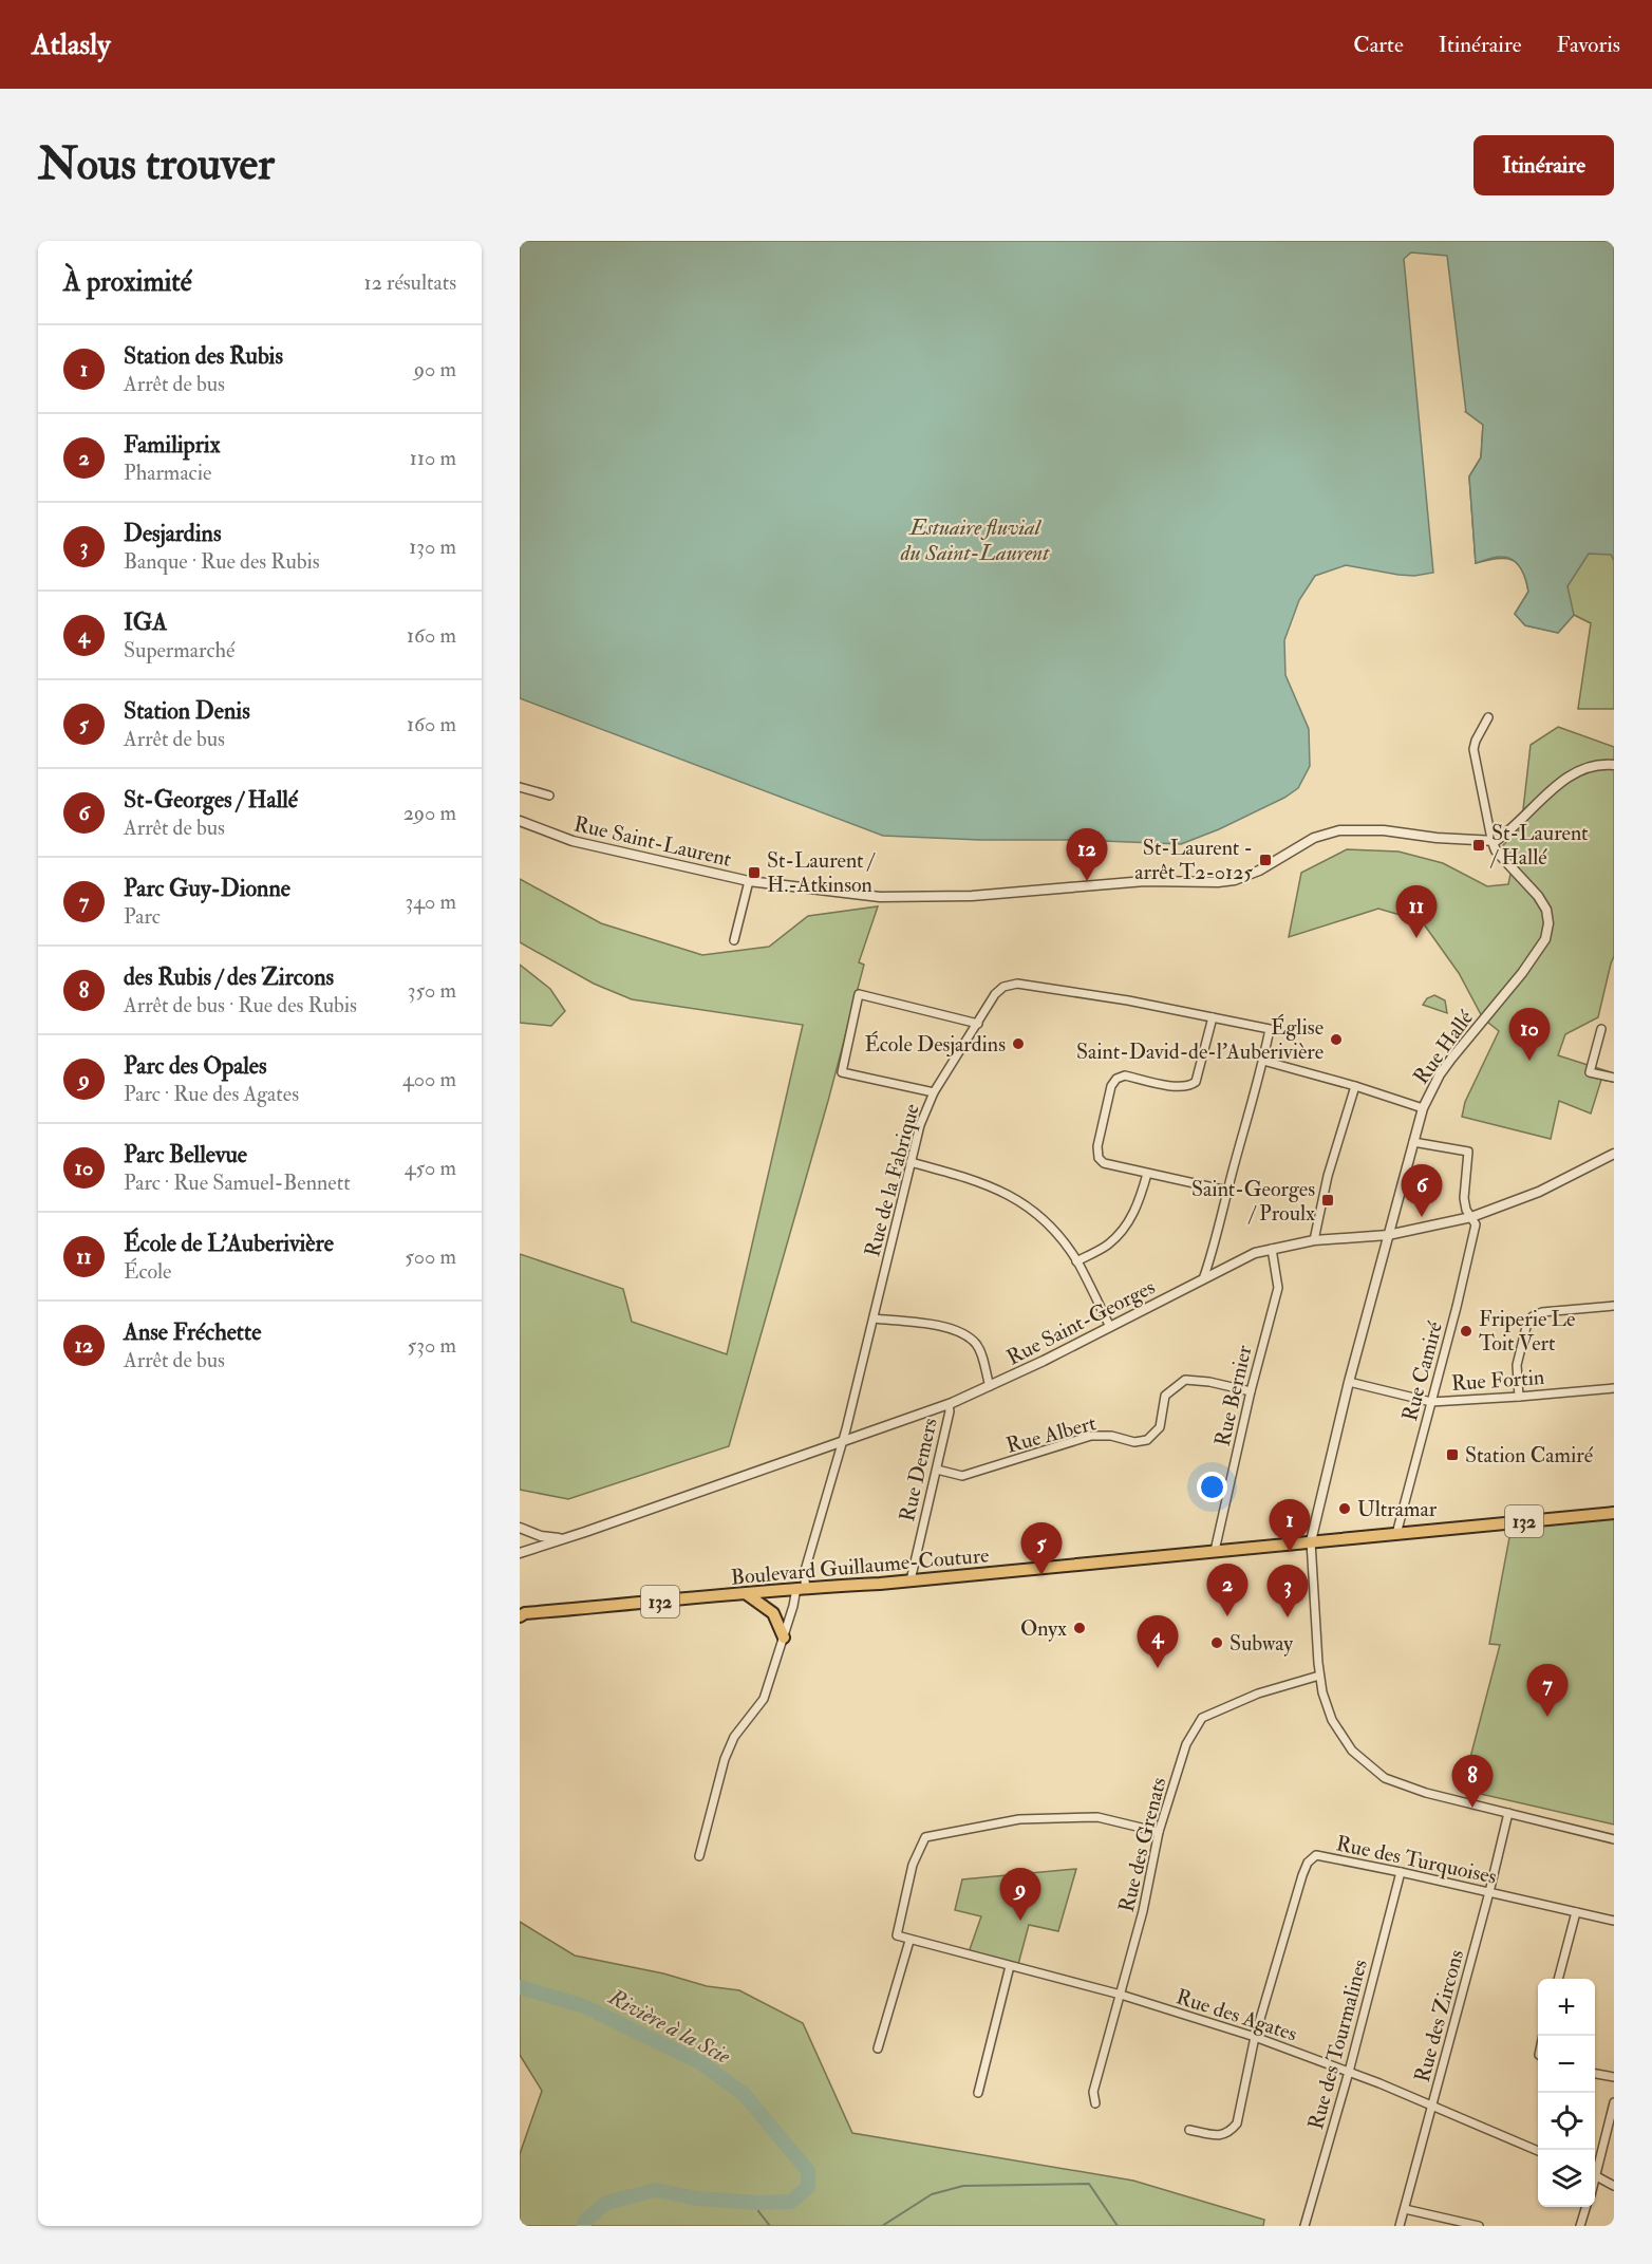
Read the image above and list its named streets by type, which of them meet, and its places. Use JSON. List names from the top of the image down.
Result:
{
  "streets": {
    "main road": ["132", "Boulevard Guillaume-Couture"],
    "street": [
      "Rue Saint-Laurent",
      "Rue Hallé",
      "Rue de la Fabrique",
      "Rue Saint-Georges",
      "Rue Camiré",
      "Rue Fortin",
      "Rue Bernier",
      "Rue Albert",
      "Rue Demers",
      "Rue des Grenats",
      "Rue des Turquoises",
      "Rue des Agates",
      "Rue des Zircons",
      "Rue des Tourmalines"
    ]
  },
  "crossings": [
    ["Rue Saint-Laurent", "Rue Hallé"],
    ["Rue Hallé", "Rue Saint-Georges"],
    ["Rue Hallé", "Rue Camiré"],
    ["Rue Hallé", "Rue Fortin"],
    ["Rue Hallé", "Boulevard Guillaume-Couture"],
    ["Rue de la Fabrique", "Rue Saint-Georges"],
    ["Rue de la Fabrique", "Boulevard Guillaume-Couture"],
    ["Rue Saint-Georges", "Rue Camiré"],
    ["Rue Saint-Georges", "Rue Bernier"],
    ["Rue Saint-Georges", "Rue Demers"],
    ["Rue Camiré", "Rue Fortin"],
    ["Rue Camiré", "Boulevard Guillaume-Couture"],
    ["Rue Bernier", "Rue Albert"],
    ["Rue Bernier", "Boulevard Guillaume-Couture"],
    ["Rue Albert", "Rue Demers"],
    ["Rue Demers", "Boulevard Guillaume-Couture"],
    ["Rue des Grenats", "Rue des Agates"],
    ["Rue des Turquoises", "Rue des Agates"],
    ["Rue des Turquoises", "Rue des Zircons"],
    ["Rue des Turquoises", "Rue des Tourmalines"],
    ["Rue des Agates", "Rue des Zircons"],
    ["Rue des Agates", "Rue des Tourmalines"]
  ],
  "water": ["Estuaire fluvial du Saint-Laurent", "Rivière à la Scie"],
  "places": {
    "transit": [
      "St-Laurent / Hallé",
      "St-Laurent - arrêt T2-0125",
      "St-Laurent / H.-Atkinson",
      "Saint-Georges / Proulx",
      "Station Camiré"
    ],
    "other": [
      "Église Saint-David-de-l’Auberivière",
      "École Desjardins",
      "Friperie Le Toit Vert",
      "Ultramar",
      "Onyx",
      "Subway"
    ]
  },
  "page": {
    "header": "Atlasly",
    "nav": ["Carte", "Itinéraire", "Favoris"],
    "buttons": "Itinéraire",
    "title": "Nous trouver",
    "heading": ["À proximité", "12 résultats"],
    "list": [
      {
        "mark": "1",
        "name": "Station des Rubis",
        "note": "Arrêt de bus",
        "value": "90 m"
      },
      {
        "mark": "2",
        "name": "Familiprix",
        "note": "Pharmacie",
        "value": "110 m"
      },
      {
        "mark": "3",
        "name": "Desjardins",
        "note": "Banque · Rue des Rubis",
        "value": "130 m"
      },
      {
        "mark": "4",
        "name": "IGA",
        "note": "Supermarché",
        "value": "160 m"
      },
      {
        "mark": "5",
        "name": "Station Denis",
        "note": "Arrêt de bus",
        "value": "160 m"
      },
      {
        "mark": "6",
        "name": "St-Georges / Hallé",
        "note": "Arrêt de bus",
        "value": "290 m"
      },
      {
        "mark": "7",
        "name": "Parc Guy-Dionne",
        "note": "Parc",
        "value": "340 m"
      },
      {
        "mark": "8",
        "name": "des Rubis / des Zircons",
        "note": "Arrêt de bus · Rue des Rubis",
        "value": "350 m"
      },
      {
        "mark": "9",
        "name": "Parc des Opales",
        "note": "Parc · Rue des Agates",
        "value": "400 m"
      },
      {
        "mark": "10",
        "name": "Parc Bellevue",
        "note": "Parc · Rue Samuel-Bennett",
        "value": "450 m"
      },
      {
        "mark": "11",
        "name": "École de L'Auberivière",
        "note": "École",
        "value": "500 m"
      },
      {
        "mark": "12",
        "name": "Anse Fréchette",
        "note": "Arrêt de bus",
        "value": "530 m"
      }
    ],
    "pins": [
      "12",
      "11",
      "10",
      "6",
      "1",
      "5",
      "2",
      "3",
      "4",
      "7",
      "8",
      "9"
    ],
    "map_buttons": ["+", "−"]
  }
}
